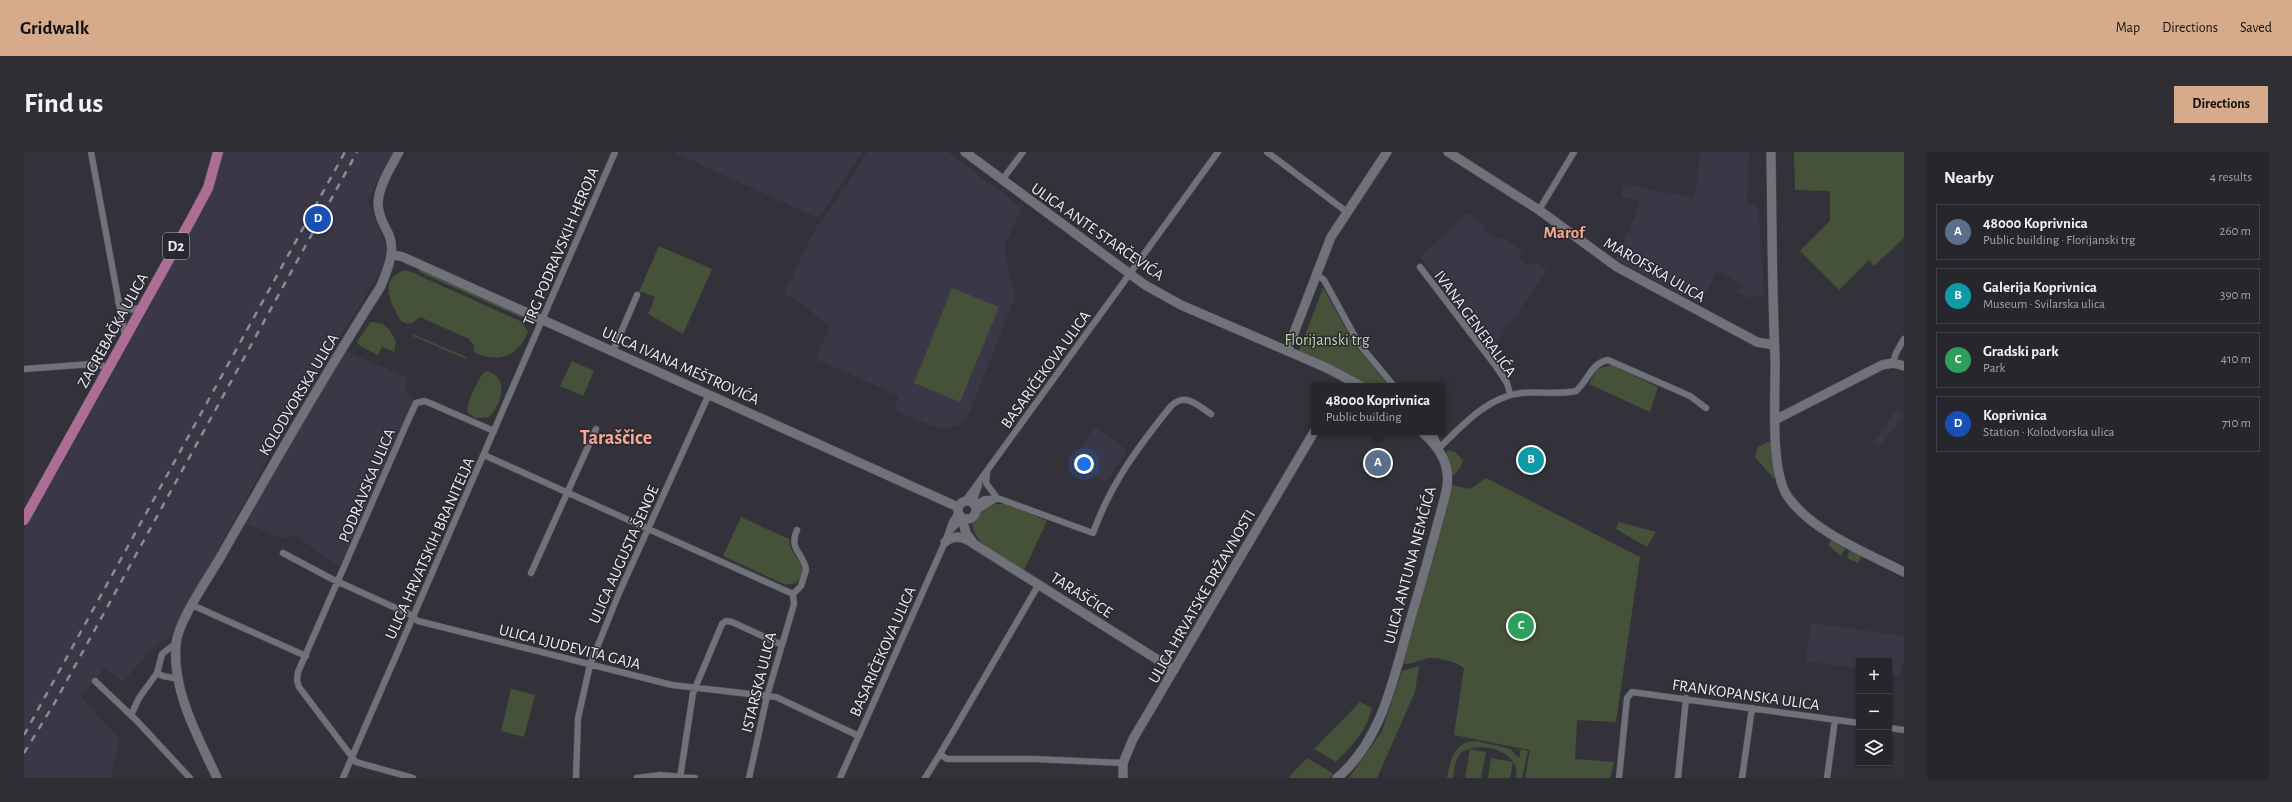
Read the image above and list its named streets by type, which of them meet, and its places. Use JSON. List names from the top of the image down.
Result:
{
  "streets": {
    "main road": [
      "ULICA ANTE STARČEVIĆA",
      "D2",
      "MAROFSKA ULICA",
      "ZAGREBAČKA ULICA",
      "ULICA IVANA MEŠTROVIĆA",
      "KOLODVORSKA ULICA",
      "ULICA ANTUNA NEMČIĆA",
      "TARAŠČICE",
      "ULICA HRVATSKE DRŽAVNOSTI"
    ],
    "street": [
      "TRG PODRAVSKIH HEROJA",
      "IVANA GENERALIĆA",
      "BASARIČEKOVA ULICA",
      "PODRAVSKA ULICA",
      "ULICA HRVATSKIH BRANITELJA",
      "ULICA AUGUSTA ŠENOE",
      "ULICA LJUDEVITA GAJA",
      "ISTARSKA ULICA",
      "FRANKOPANSKA ULICA"
    ]
  },
  "crossings": [
    ["ULICA ANTE STARČEVIĆA", "BASARIČEKOVA ULICA"],
    ["TRG PODRAVSKIH HEROJA", "ULICA IVANA MEŠTROVIĆA"],
    ["TRG PODRAVSKIH HEROJA", "ULICA HRVATSKIH BRANITELJA"],
    ["ULICA IVANA MEŠTROVIĆA", "BASARIČEKOVA ULICA"],
    ["ULICA IVANA MEŠTROVIĆA", "KOLODVORSKA ULICA"],
    ["ULICA IVANA MEŠTROVIĆA", "ULICA AUGUSTA ŠENOE"],
    ["ULICA IVANA MEŠTROVIĆA", "TARAŠČICE"],
    ["BASARIČEKOVA ULICA", "TARAŠČICE"],
    ["BASARIČEKOVA ULICA", "ULICA LJUDEVITA GAJA"],
    ["PODRAVSKA ULICA", "ULICA HRVATSKIH BRANITELJA"],
    ["PODRAVSKA ULICA", "ULICA LJUDEVITA GAJA"],
    ["ULICA HRVATSKIH BRANITELJA", "ULICA LJUDEVITA GAJA"],
    ["ULICA AUGUSTA ŠENOE", "ULICA LJUDEVITA GAJA"],
    ["TARAŠČICE", "ULICA HRVATSKE DRŽAVNOSTI"],
    ["ULICA LJUDEVITA GAJA", "ISTARSKA ULICA"]
  ],
  "districts": ["Marof", "Taraščice"],
  "parks": ["Florijanski trg"],
  "page": {
    "header": "Gridwalk",
    "nav": ["Map", "Directions", "Saved"],
    "buttons": "Directions",
    "title": "Find us",
    "heading": ["Nearby", "4 results"],
    "pins": [
      "D",
      "B",
      "A",
      "C"
    ],
    "list": [
      {
        "mark": "A",
        "name": "48000 Koprivnica",
        "note": "Public building · Florijanski trg",
        "value": "260 m"
      },
      {
        "mark": "B",
        "name": "Galerija Koprivnica",
        "note": "Museum · Svilarska ulica",
        "value": "390 m"
      },
      {
        "mark": "C",
        "name": "Gradski park",
        "note": "Park",
        "value": "410 m"
      },
      {
        "mark": "D",
        "name": "Koprivnica",
        "note": "Station · Kolodvorska ulica",
        "value": "710 m"
      }
    ],
    "popup": ["48000 Koprivnica", "Public building"],
    "map_buttons": ["+", "−"]
  }
}
